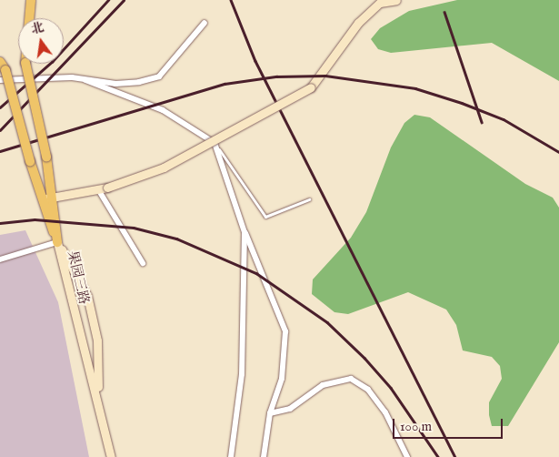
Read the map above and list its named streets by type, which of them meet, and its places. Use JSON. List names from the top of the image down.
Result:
{
  "streets": {
    "street": ["果园三路"]
  },
  "scale_bar": "100 m",
  "north": "top"
}
